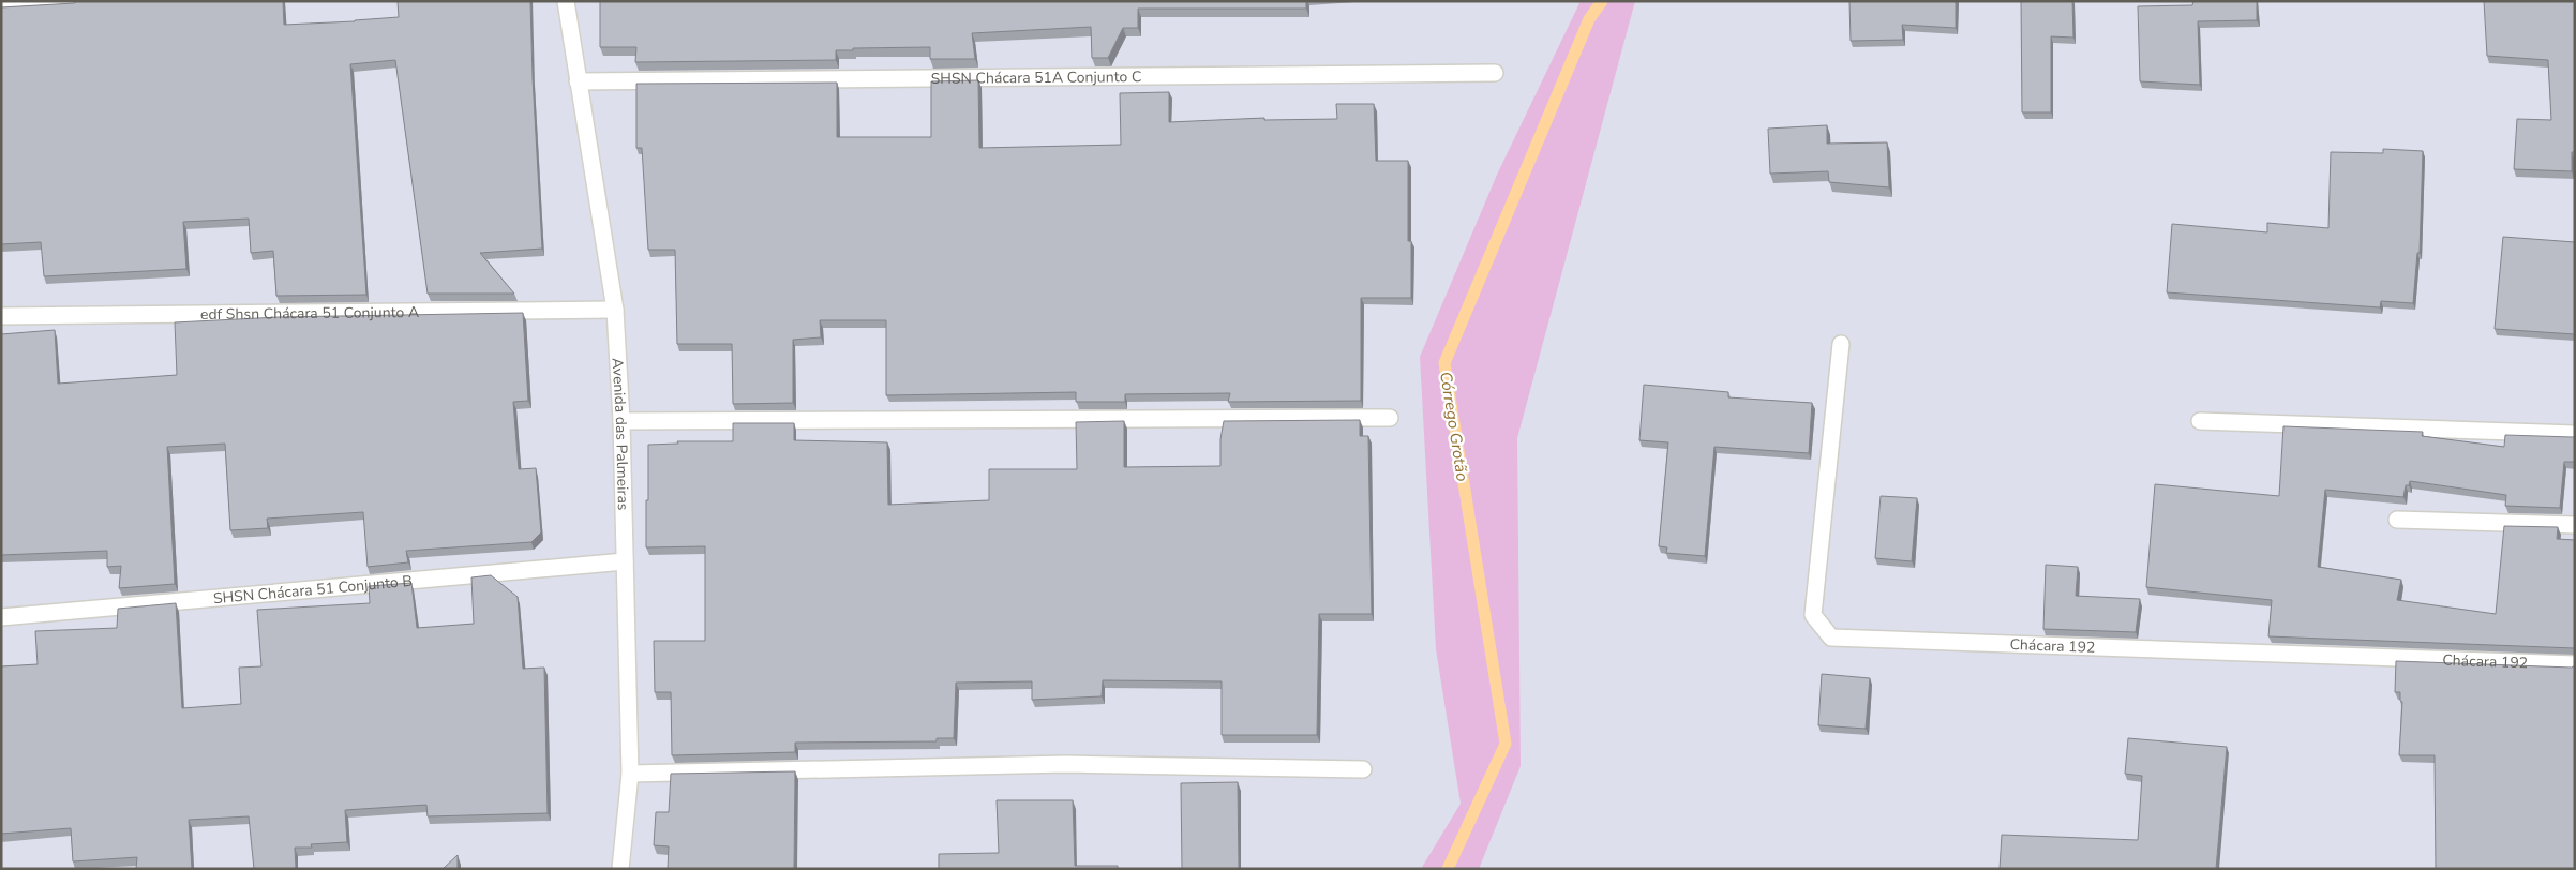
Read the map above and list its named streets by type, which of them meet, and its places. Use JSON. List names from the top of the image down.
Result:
{
  "streets": {
    "street": [
      "SHSN Chácara 51A Conjunto C",
      "edf Shsn Chácara 51 Conjunto A",
      "Avenida das Palmeiras",
      "SHSN Chácara 51 Conjunto B",
      "Chácara 192"
    ]
  },
  "crossings": [
    ["SHSN Chácara 51A Conjunto C", "Avenida das Palmeiras"],
    ["edf Shsn Chácara 51 Conjunto A", "Avenida das Palmeiras"],
    ["Avenida das Palmeiras", "SHSN Chácara 51 Conjunto B"]
  ],
  "water": ["Córrego Grotão"]
}
